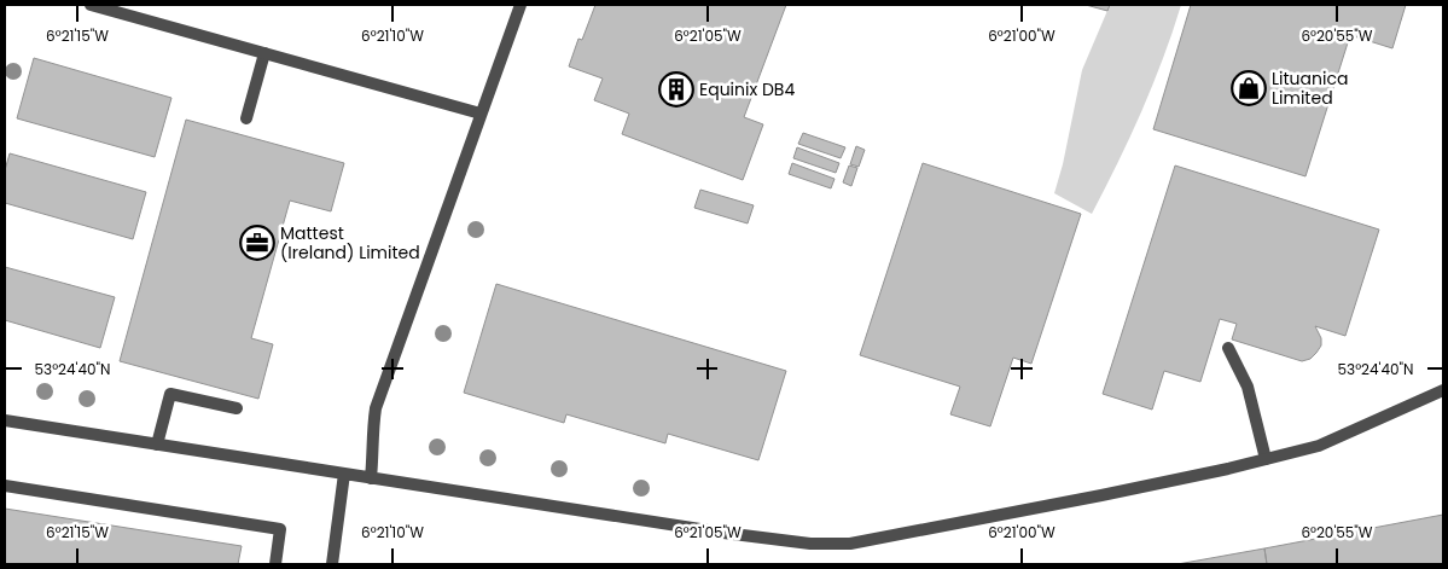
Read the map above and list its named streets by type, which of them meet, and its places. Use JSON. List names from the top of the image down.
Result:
{
  "places": {
    "shop": ["Lituanica Limited"],
    "building": ["Equinix DB4"],
    "office": ["Mattest (Ireland) Limited"]
  },
  "coordinates": [
    "6°21'15\"W",
    "6°21'10\"W",
    "6°21'05\"W",
    "6°21'00\"W",
    "6°20'55\"W",
    "53°24'40\"N"
  ]
}
